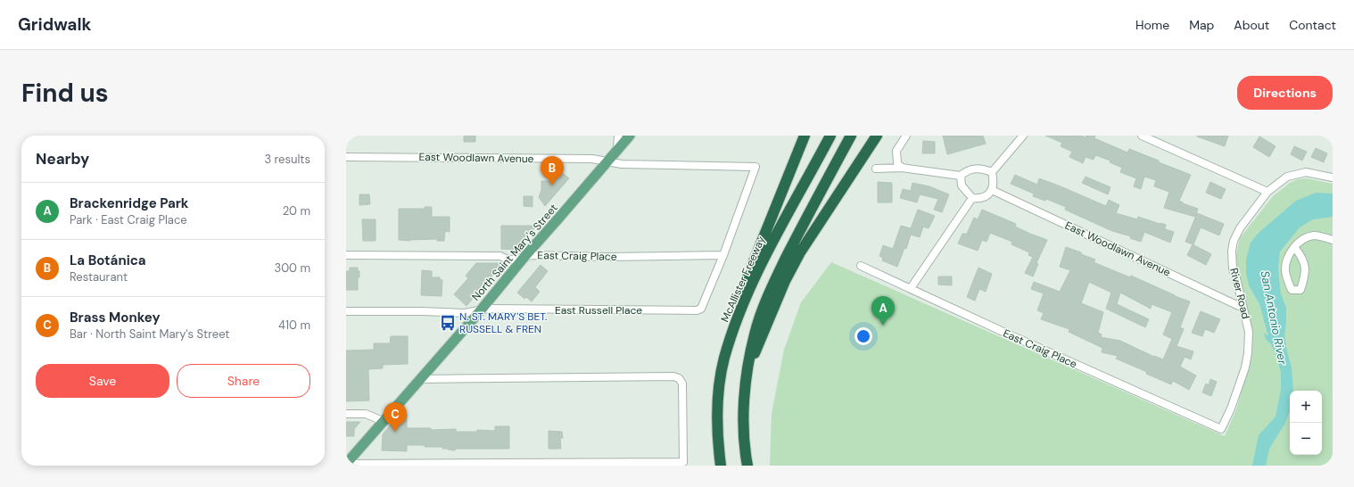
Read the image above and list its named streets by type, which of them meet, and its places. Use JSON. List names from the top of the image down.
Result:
{
  "streets": {
    "highway": ["McAllister Freeway"],
    "main road": ["North Saint Mary's Street"],
    "street": [
      "East Woodlawn Avenue",
      "East Craig Place",
      "River Road",
      "East Russell Place"
    ]
  },
  "crossings": [
    ["East Woodlawn Avenue", "North Saint Mary's Street"],
    ["East Woodlawn Avenue", "East Craig Place"],
    ["East Woodlawn Avenue", "River Road"],
    ["East Woodlawn Avenue", "East Russell Place"],
    ["North Saint Mary's Street", "East Craig Place"],
    ["North Saint Mary's Street", "East Russell Place"],
    ["East Craig Place", "River Road"],
    ["East Craig Place", "East Russell Place"]
  ],
  "water": ["San Antonio River"],
  "places": {
    "bus stop": ["N. ST. MARY'S BET. RUSSELL & FREN"]
  },
  "page": {
    "header": "Gridwalk",
    "nav": [
      "Home",
      "Map",
      "About",
      "Contact"
    ],
    "buttons": [
      "Directions",
      ["Save", "Share"]
    ],
    "title": "Find us",
    "heading": ["Nearby", "3 results"],
    "pins": ["B", "A", "C"],
    "list": [
      {
        "mark": "A",
        "name": "Brackenridge Park",
        "note": "Park · East Craig Place",
        "value": "20 m"
      },
      {
        "mark": "B",
        "name": "La Botánica",
        "note": "Restaurant",
        "value": "300 m"
      },
      {
        "mark": "C",
        "name": "Brass Monkey",
        "note": "Bar · North Saint Mary's Street",
        "value": "410 m"
      }
    ],
    "map_buttons": ["+", "−"]
  }
}
